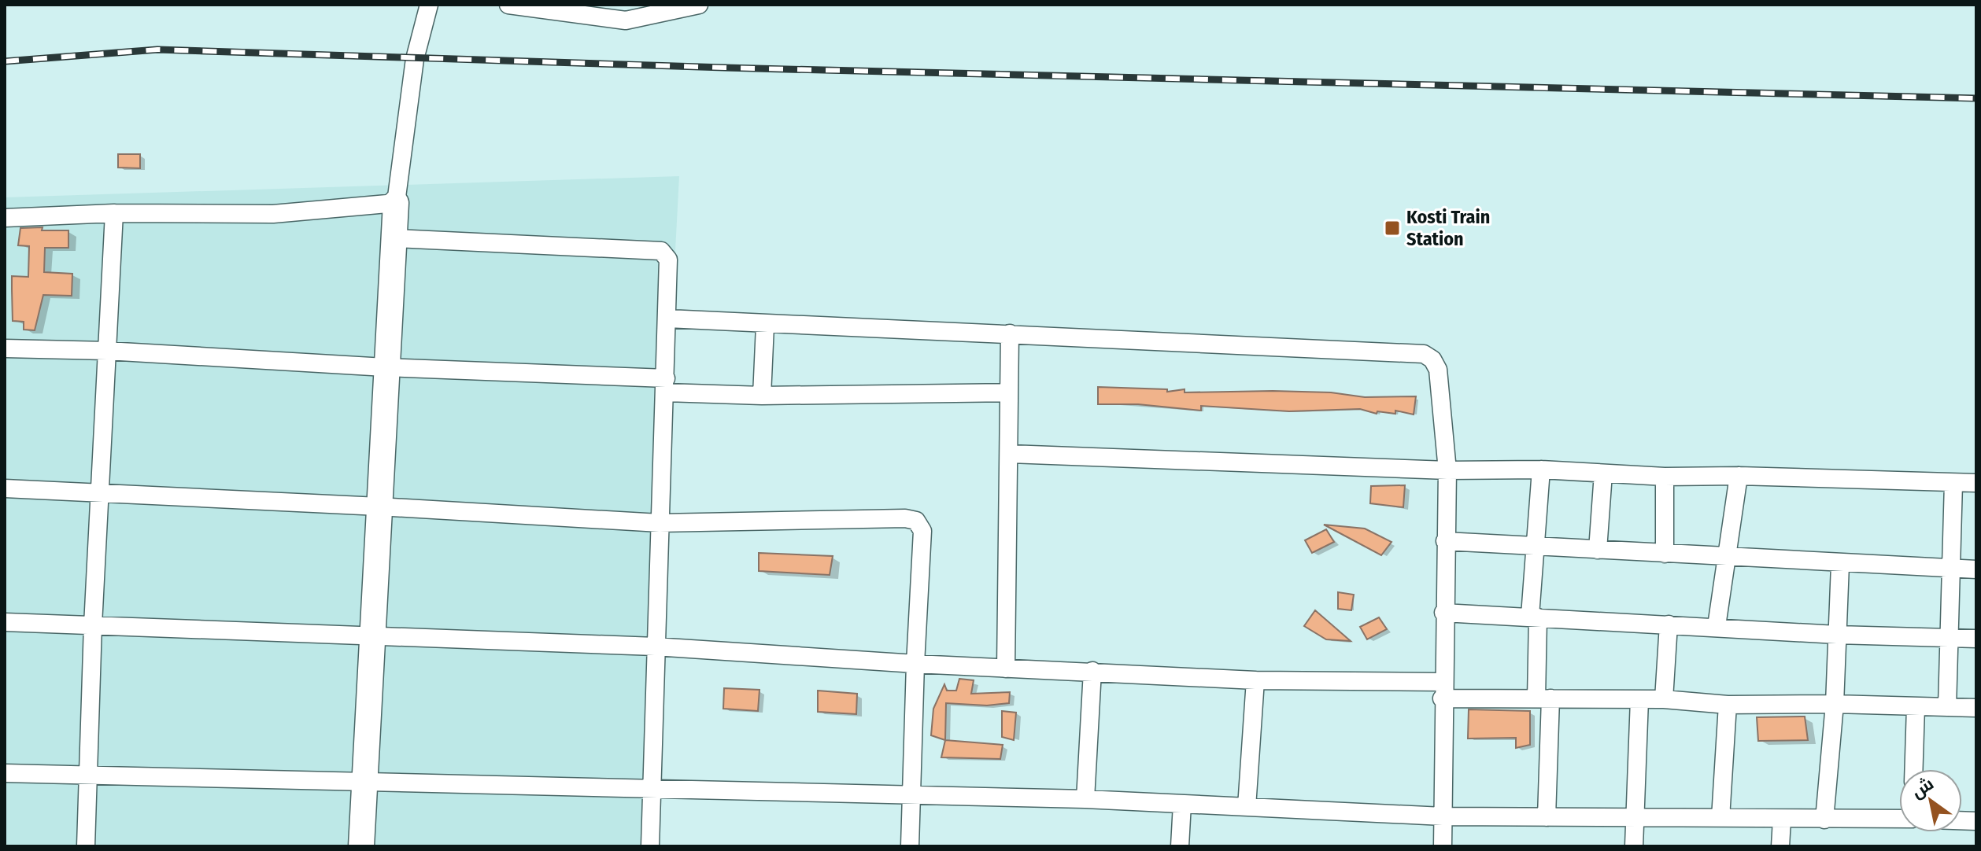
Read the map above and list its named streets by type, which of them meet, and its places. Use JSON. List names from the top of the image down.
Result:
{
  "places": {
    "transit": ["Kosti Train Station"]
  },
  "north": "top left"
}
